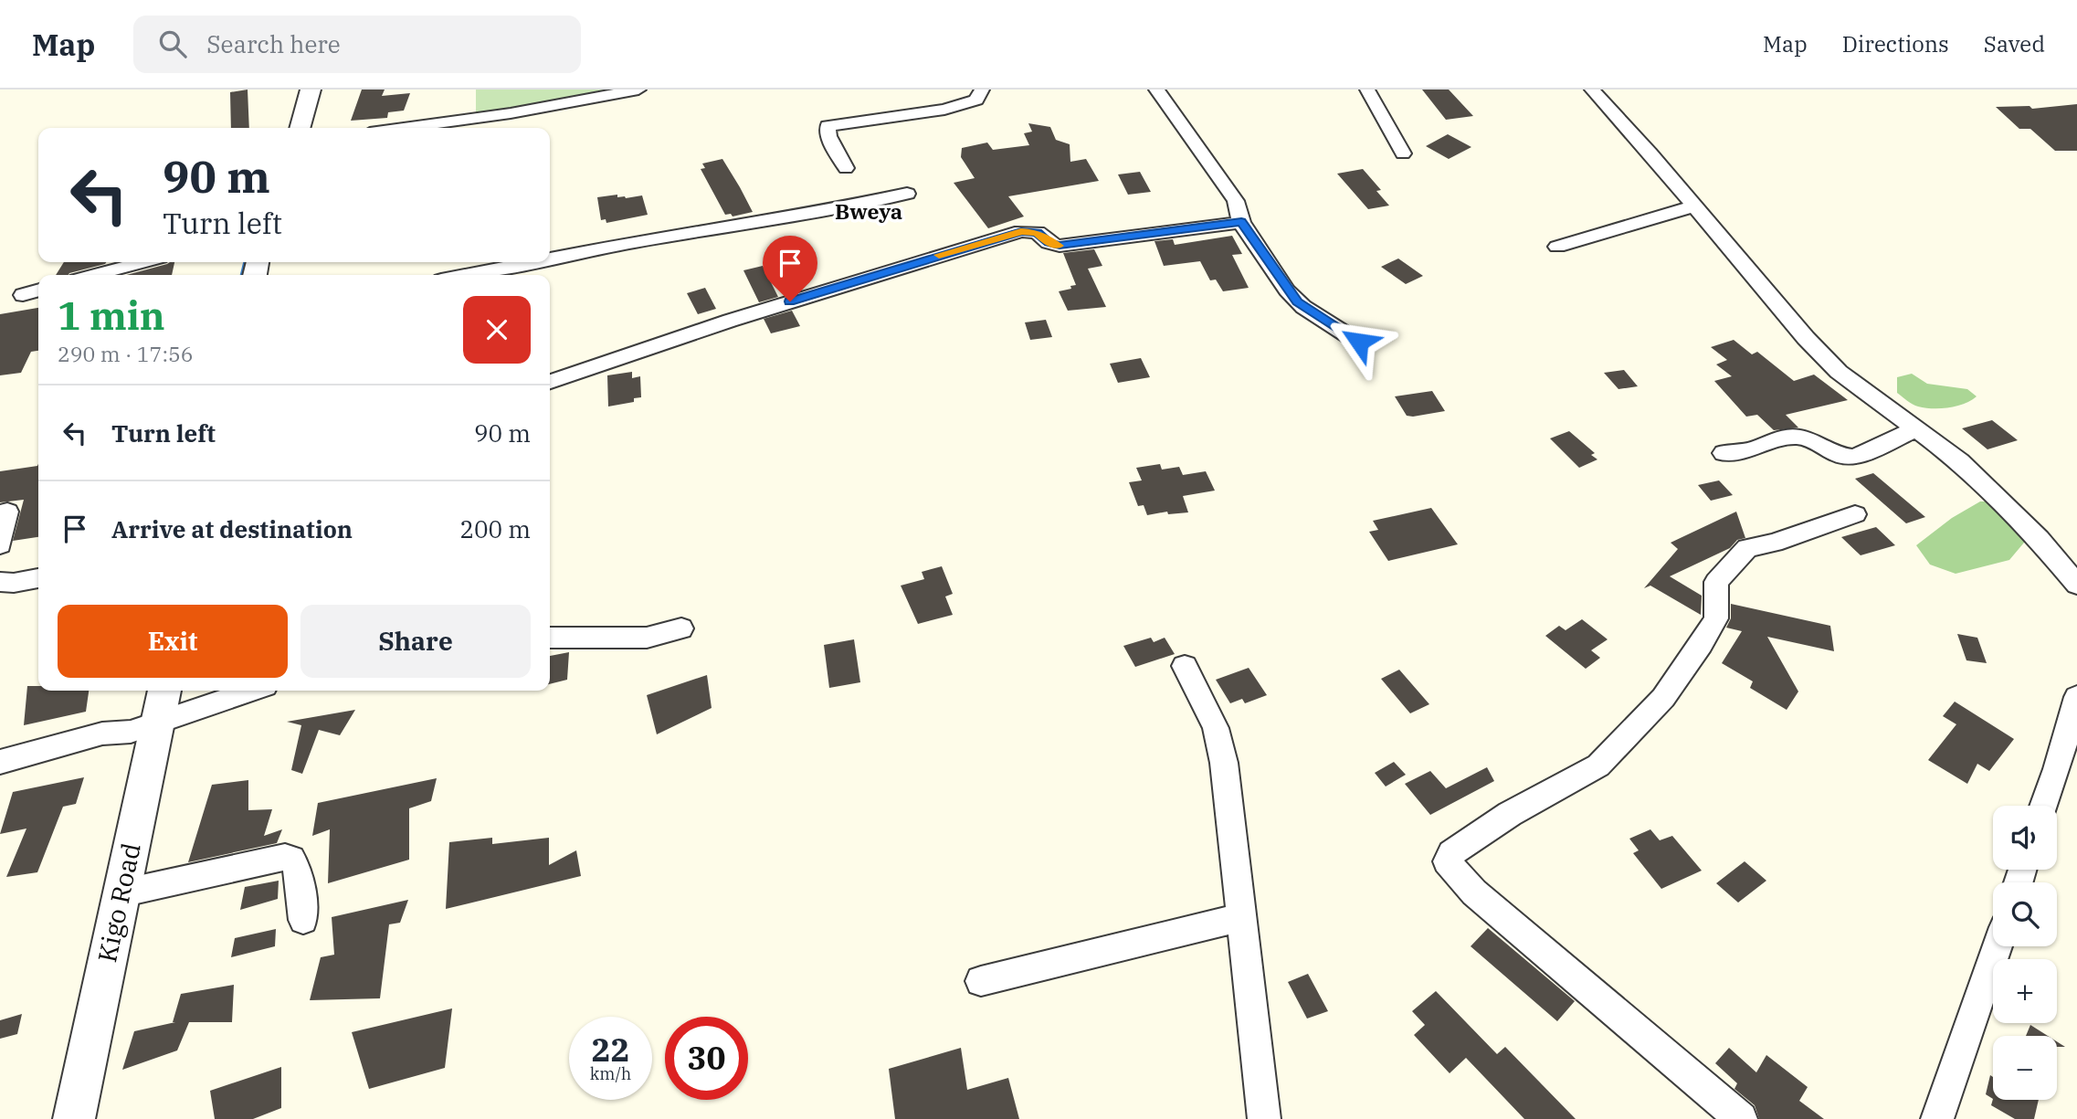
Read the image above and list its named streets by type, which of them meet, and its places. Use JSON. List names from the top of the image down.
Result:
{
  "streets": {
    "street": ["Kigo Road"]
  },
  "districts": ["Bweya"],
  "page": {
    "header": "Map",
    "search": "Search here",
    "nav": ["Map", "Directions", "Saved"],
    "turn": ["90 m", "Turn left"],
    "heading": ["1 min", "290 m · 17:56"],
    "list": [
      {
        "name": "Turn left",
        "value": "90 m"
      },
      {
        "name": "Arrive at destination",
        "value": "200 m"
      }
    ],
    "buttons": ["Exit", "Share"],
    "map_buttons": ["+", "−"],
    "speed": "22 km/h",
    "limit": "30"
  }
}
